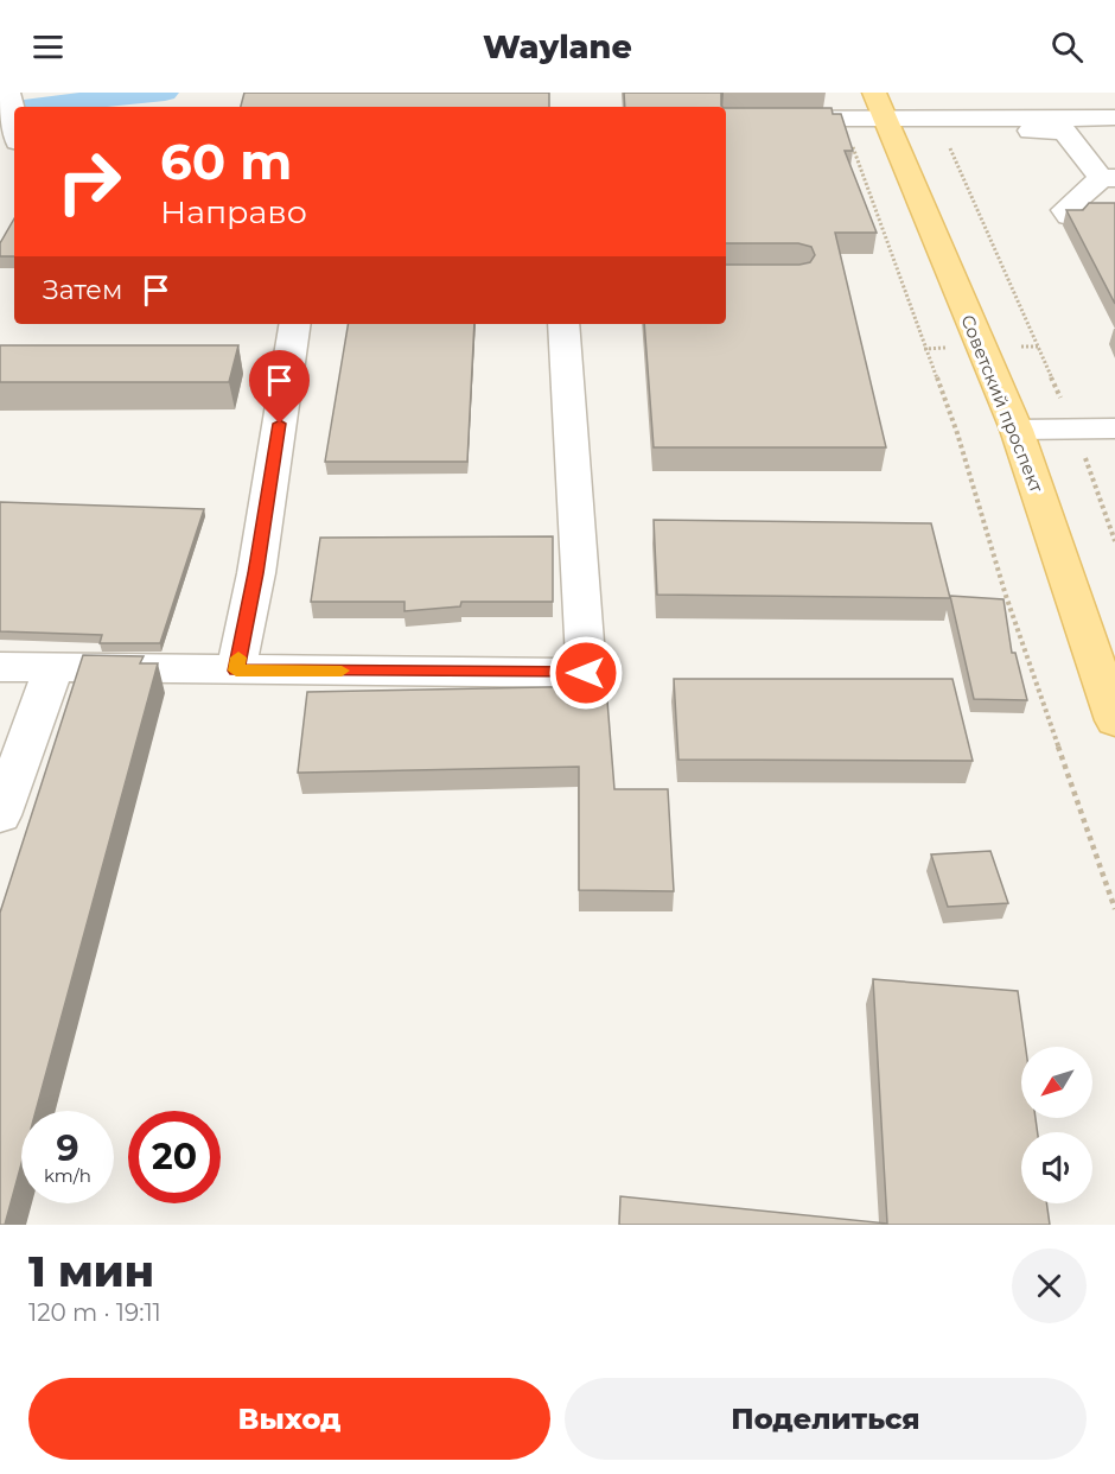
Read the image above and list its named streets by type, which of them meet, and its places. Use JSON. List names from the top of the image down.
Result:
{
  "streets": {
    "main road": ["Советский проспект"]
  },
  "north": "bottom left",
  "page": {
    "header": "Waylane",
    "turn": ["60 m", "Направо"],
    "then": "Затем",
    "speed": "9 km/h",
    "limit": "20",
    "heading": ["1 мин", "120 m · 19:11"],
    "buttons": ["Выход", "Поделиться"]
  }
}
